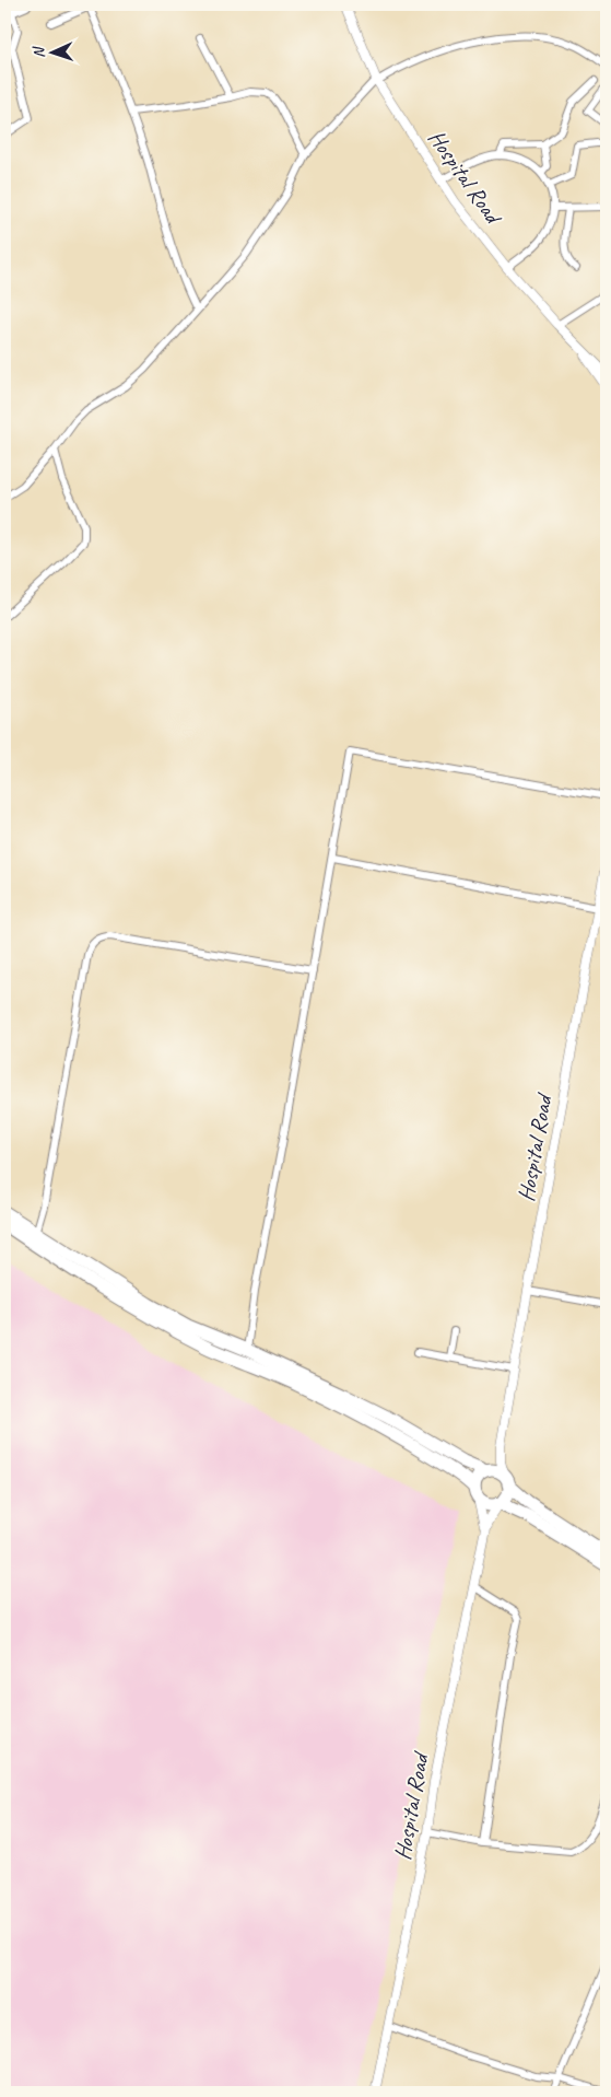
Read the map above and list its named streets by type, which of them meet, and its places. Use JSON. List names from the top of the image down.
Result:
{
  "streets": {
    "street": ["Hospital Road"]
  },
  "north": "left"
}
